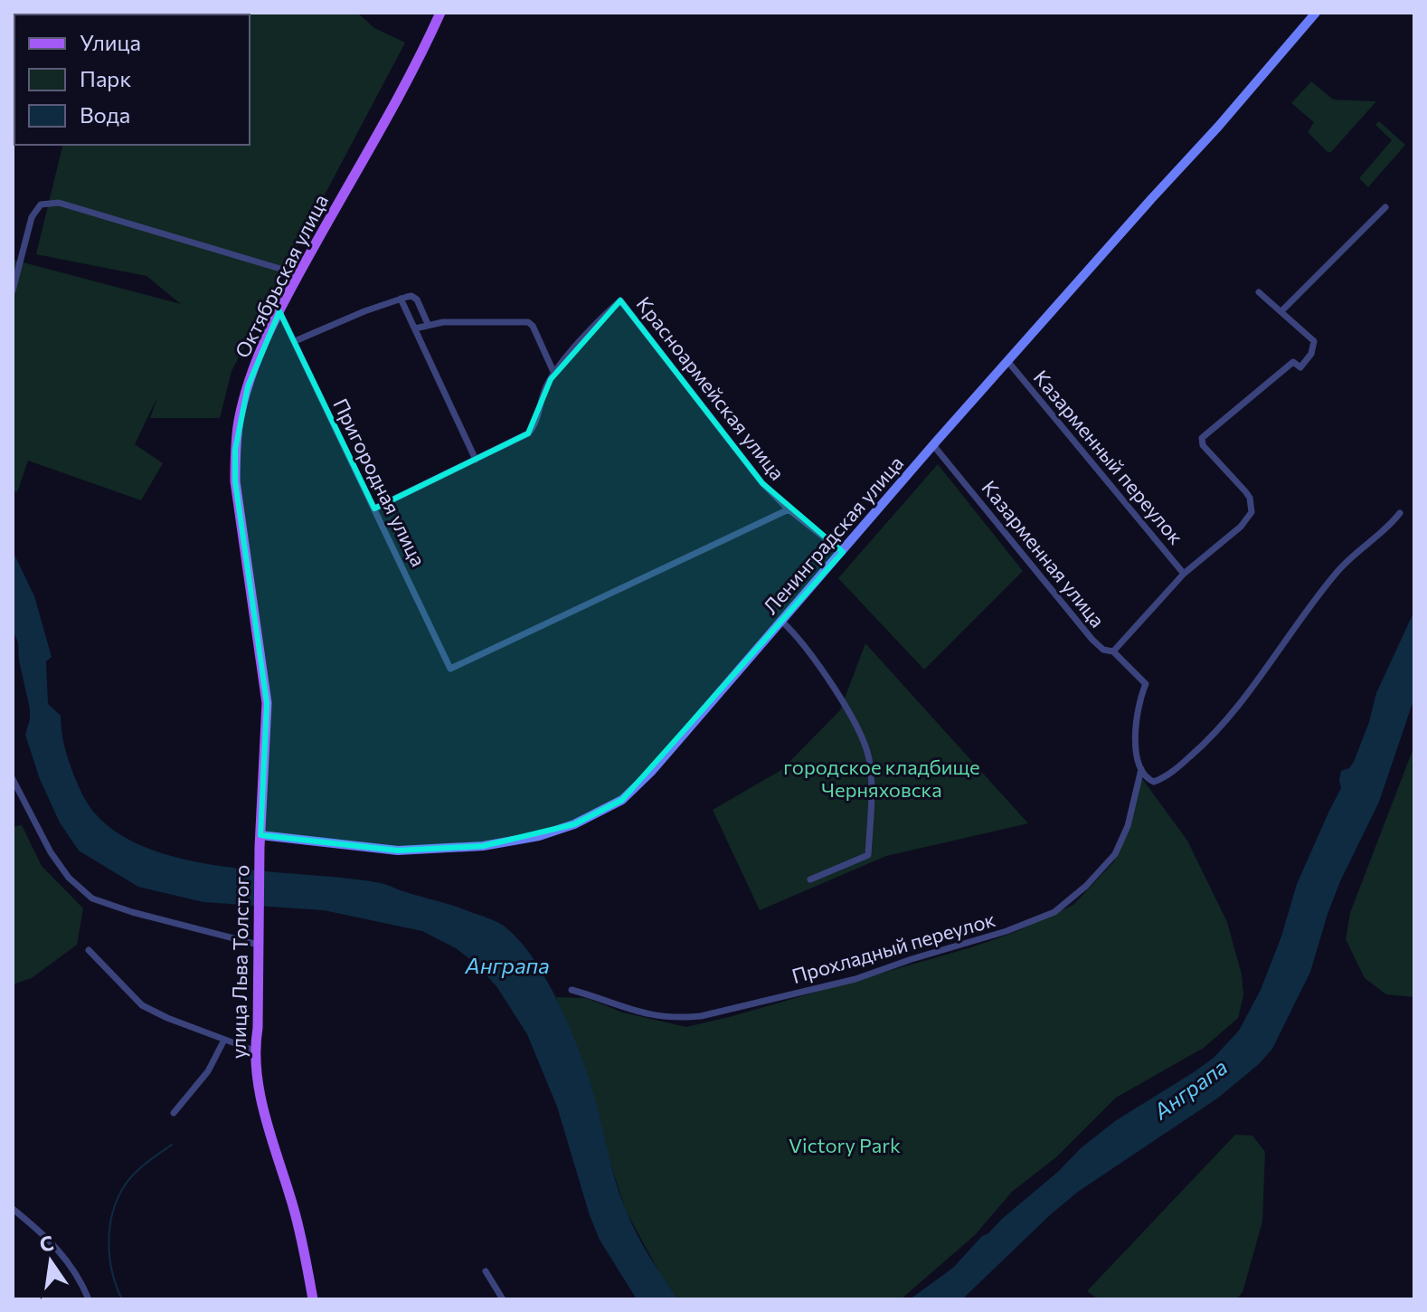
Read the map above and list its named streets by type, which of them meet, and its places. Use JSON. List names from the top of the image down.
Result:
{
  "streets": {
    "main road": ["Октябрьская улица", "улица Льва Толстого"],
    "street": [
      "Красноармейская улица",
      "Казарменный переулок",
      "Пригородная улица",
      "Ленинградская улица",
      "Казарменная улица",
      "Прохладный переулок"
    ]
  },
  "crossings": [
    ["Октябрьская улица", "Пригородная улица"],
    ["Октябрьская улица", "Ленинградская улица"],
    ["Октябрьская улица", "улица Льва Толстого"],
    ["Красноармейская улица", "Пригородная улица"],
    ["Красноармейская улица", "Ленинградская улица"],
    ["Казарменный переулок", "Ленинградская улица"],
    ["Казарменный переулок", "Казарменная улица"],
    ["Ленинградская улица", "Казарменная улица"],
    ["Ленинградская улица", "улица Льва Толстого"]
  ],
  "water": ["Анграпа"],
  "parks": ["городское кладбище Черняховска", "Victory Park"],
  "legend": ["Улица", "Парк", "Вода"],
  "north": "top"
}
